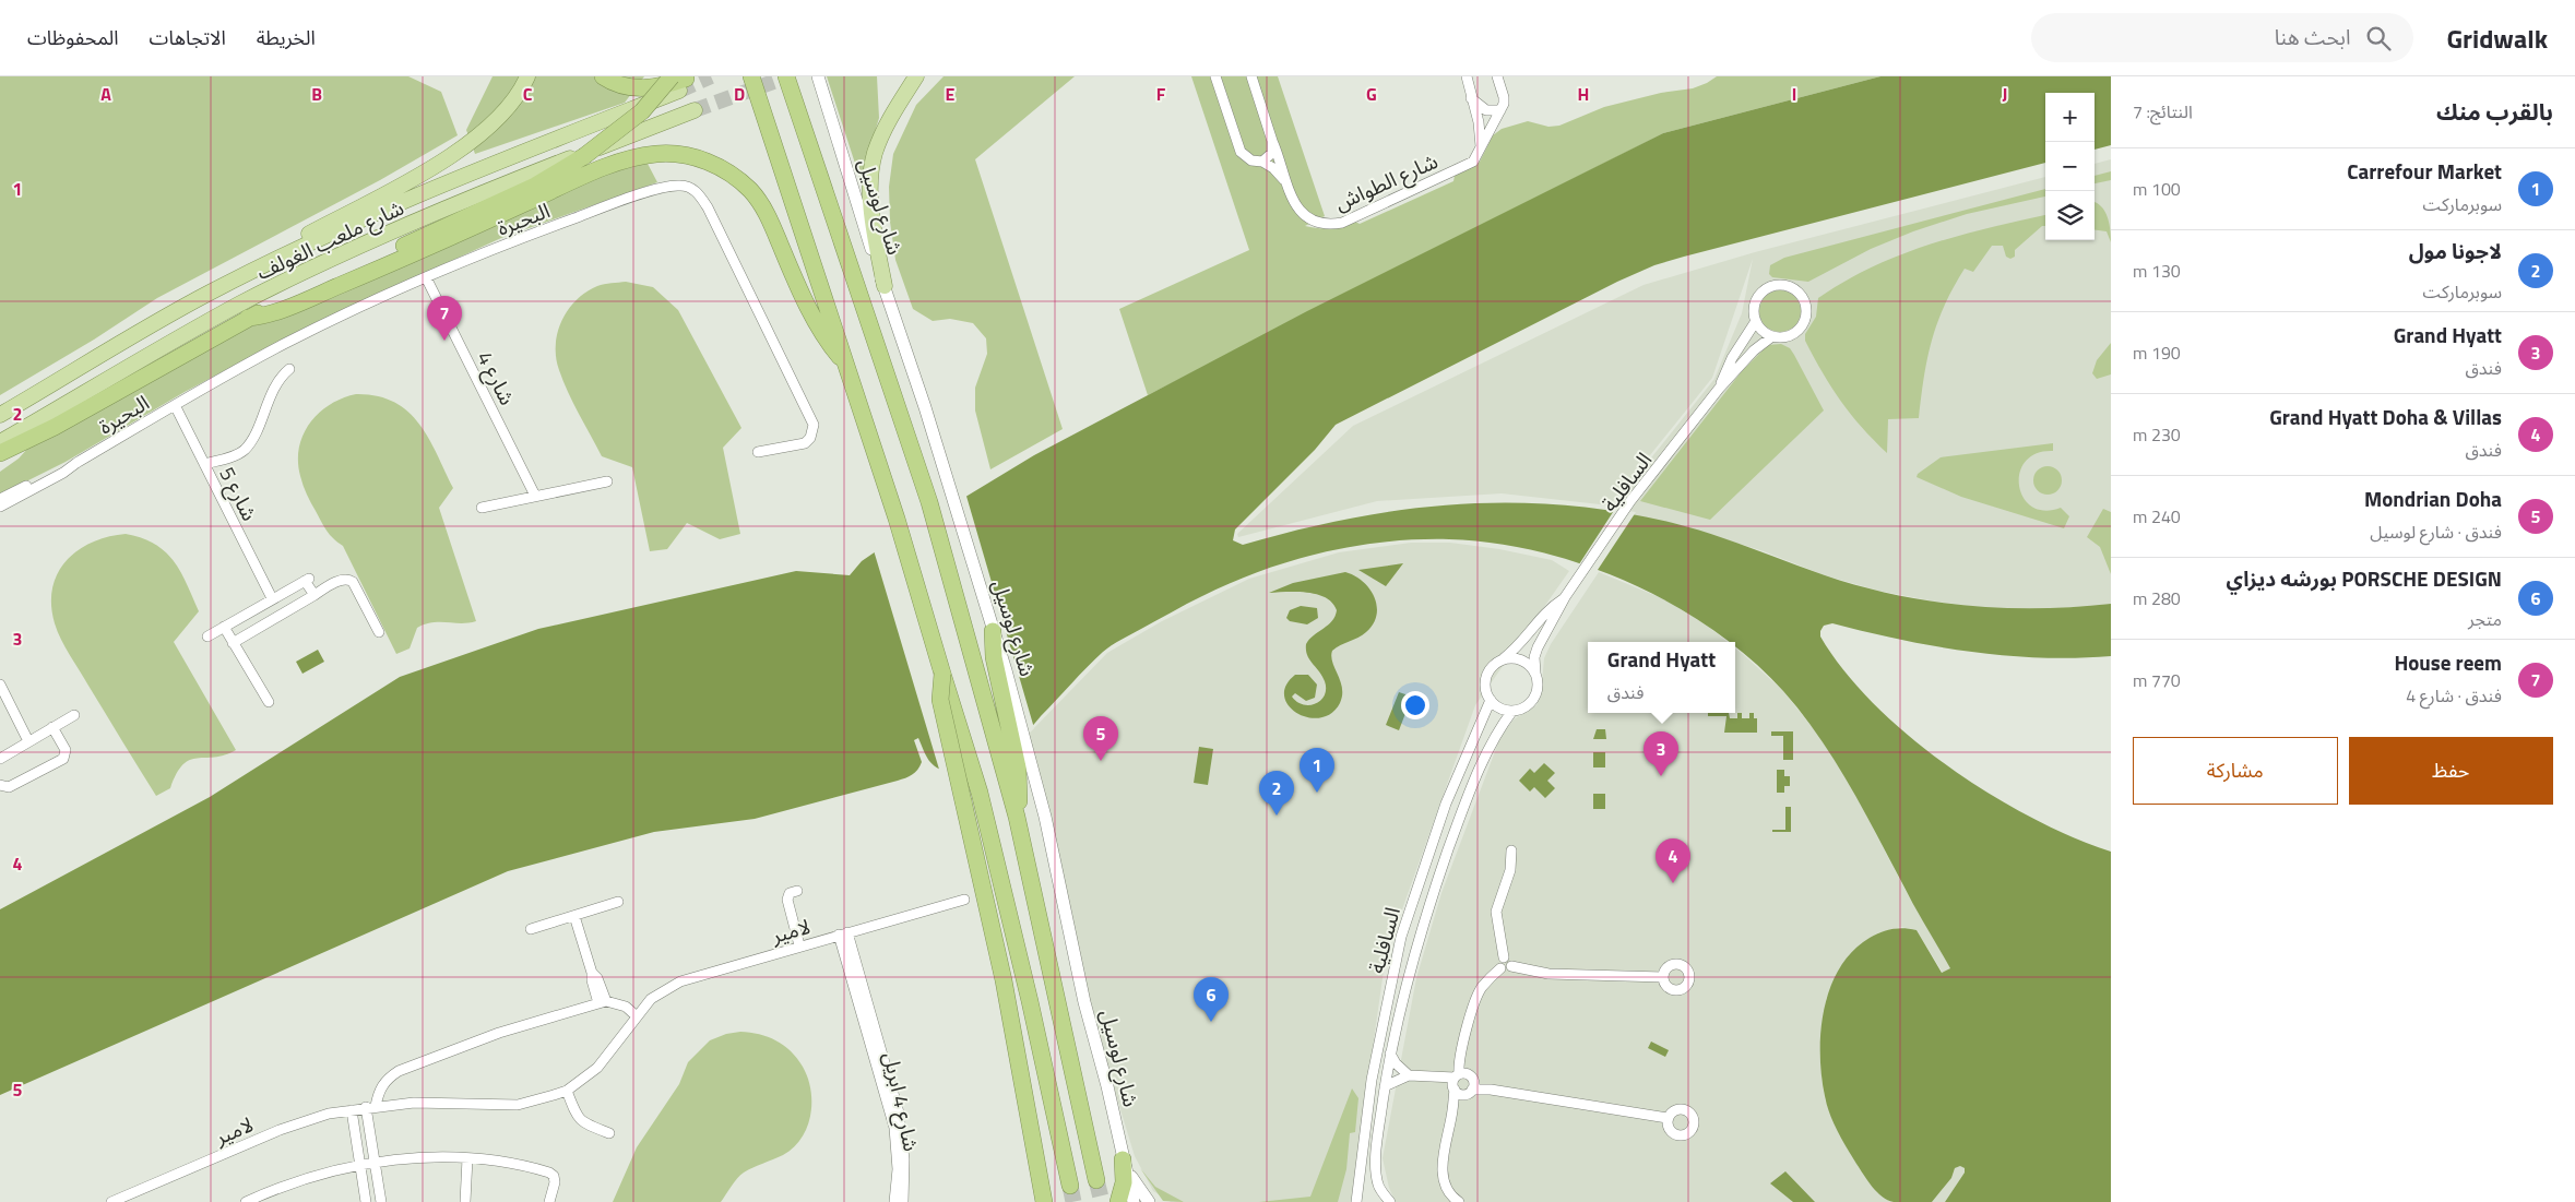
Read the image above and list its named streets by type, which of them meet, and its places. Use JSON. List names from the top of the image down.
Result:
{
  "streets": {
    "highway": ["شارع لوسيل"],
    "main road": ["شارع ملعب الغولف"],
    "street": [
      "شارع الطواش",
      "البحيرة",
      "شارع 4",
      "السافلية",
      "شارع 5",
      "لامير",
      "شارع 4 ابريل"
    ]
  },
  "crossings": [
    ["البحيرة", "شارع 4"],
    ["البحيرة", "شارع 5"],
    ["لامير", "شارع 4 ابريل"]
  ],
  "page": {
    "header": "Gridwalk",
    "search": "ابحث هنا",
    "nav": ["الخريطة", "الاتجاهات", "المحفوظات"],
    "heading": ["بالقرب منك", "النتائج: 7"],
    "map_buttons": ["+", "−"],
    "list": [
      {
        "mark": "1",
        "name": "Carrefour Market",
        "note": "سوبرماركت",
        "value": "100 m"
      },
      {
        "mark": "2",
        "name": "لاجونا مول",
        "note": "سوبرماركت",
        "value": "130 m"
      },
      {
        "mark": "3",
        "name": "Grand Hyatt",
        "note": "فندق",
        "value": "190 m"
      },
      {
        "mark": "4",
        "name": "Grand Hyatt Doha & Villas",
        "note": "فندق",
        "value": "230 m"
      },
      {
        "mark": "5",
        "name": "Mondrian Doha",
        "note": "فندق · شارع لوسيل",
        "value": "240 m"
      },
      {
        "mark": "6",
        "name": "PORSCHE DESIGN بورشه ديزاي",
        "note": "متجر",
        "value": "280 m"
      },
      {
        "mark": "7",
        "name": "House reem",
        "note": "فندق · شارع 4",
        "value": "770 m"
      }
    ],
    "pins": [
      "7",
      "5",
      "3",
      "1",
      "2",
      "4",
      "6"
    ],
    "popup": ["Grand Hyatt", "فندق"],
    "buttons": ["حفظ", "مشاركة"]
  },
  "grid": {
    "columns": [
      "A",
      "B",
      "C",
      "D",
      "E",
      "F",
      "G",
      "H",
      "I",
      "J"
    ],
    "rows": [
      "1",
      "2",
      "3",
      "4",
      "5"
    ]
  }
}
